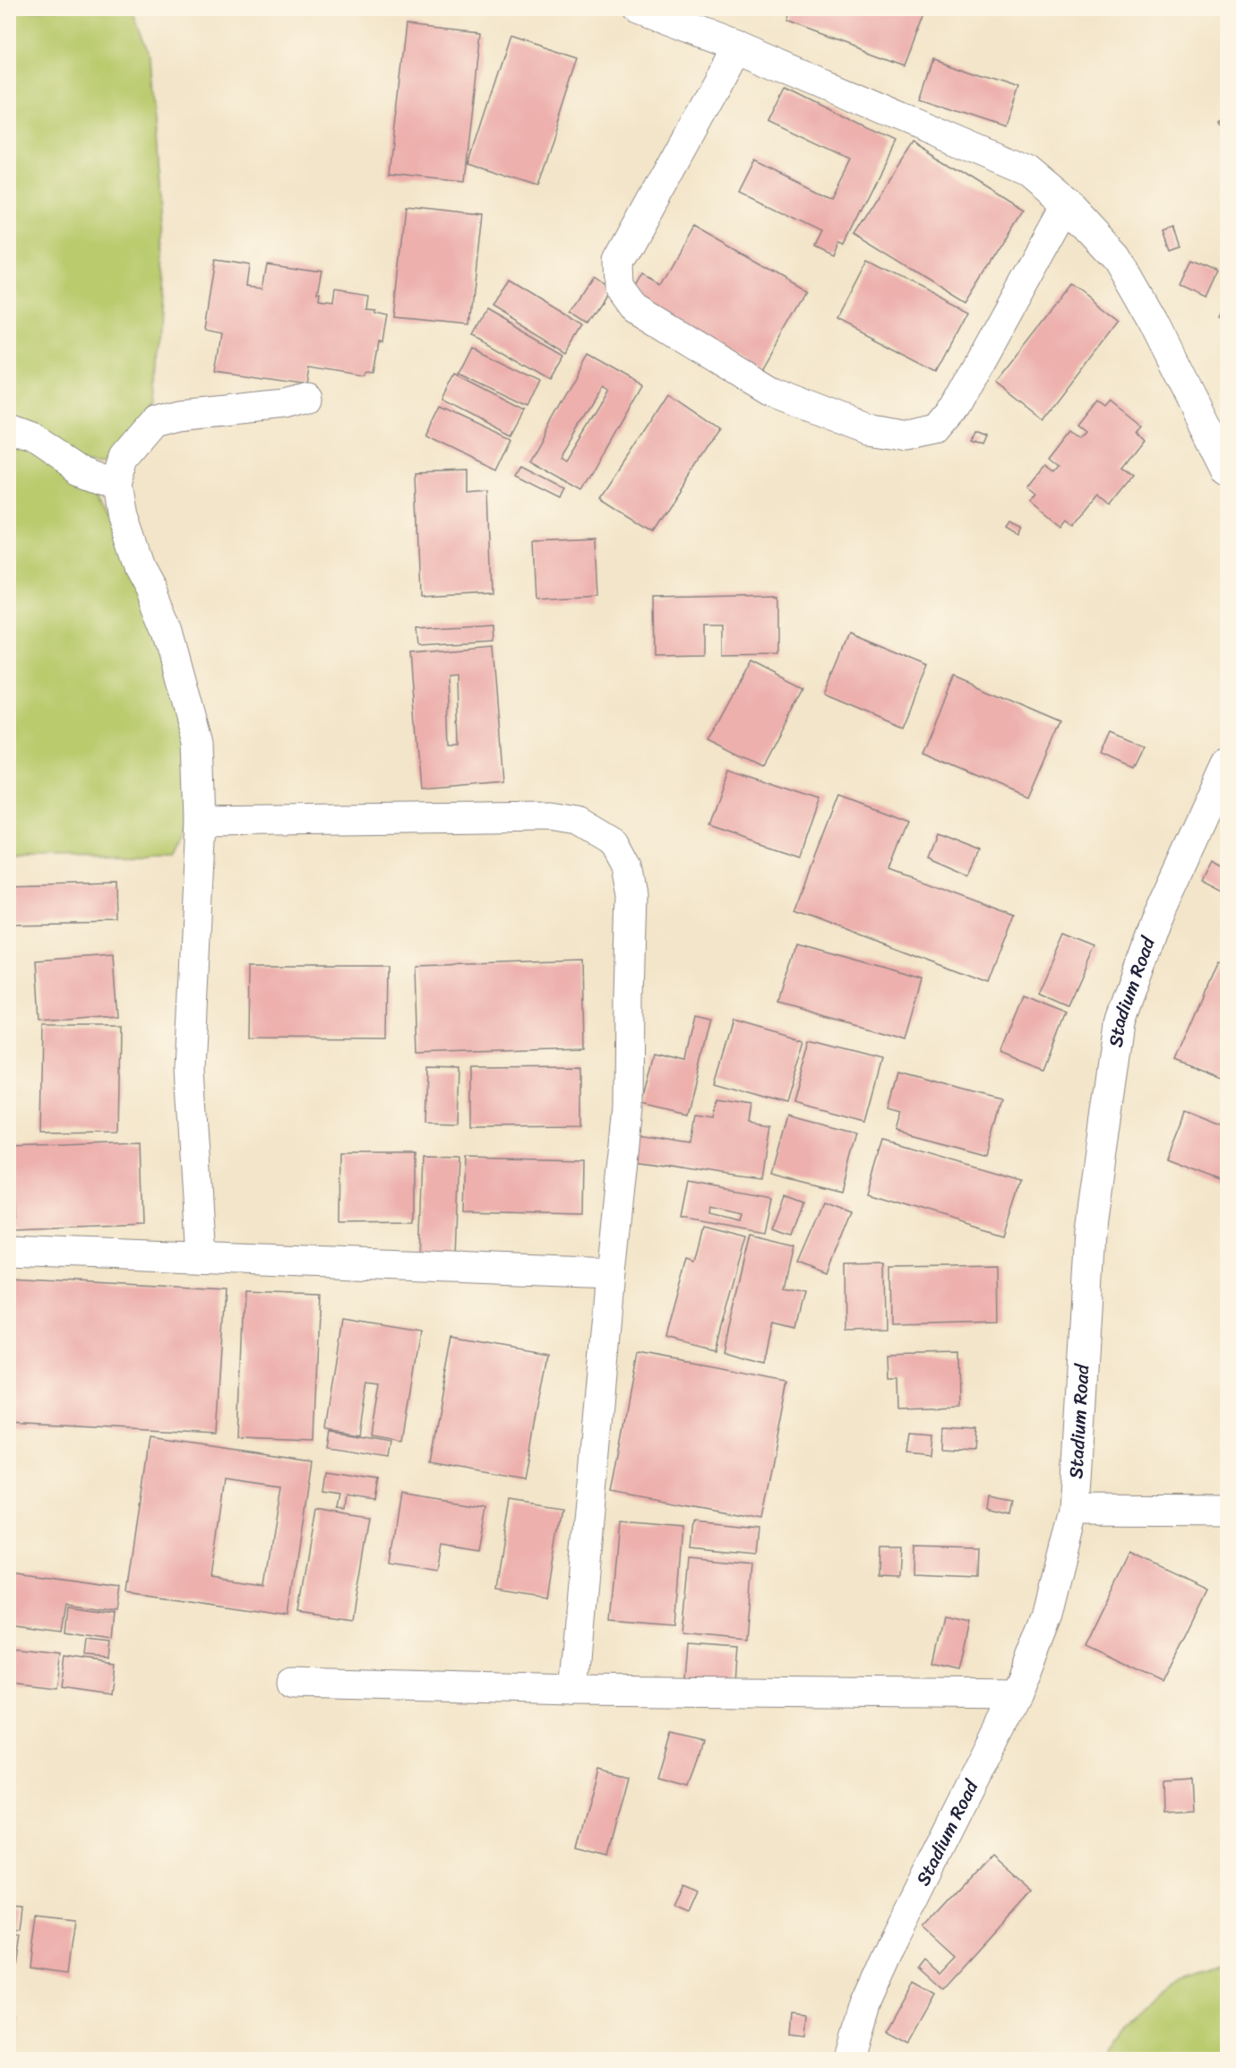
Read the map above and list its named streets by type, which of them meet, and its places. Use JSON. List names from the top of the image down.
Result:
{
  "streets": {
    "street": ["Stadium Road"]
  }
}
